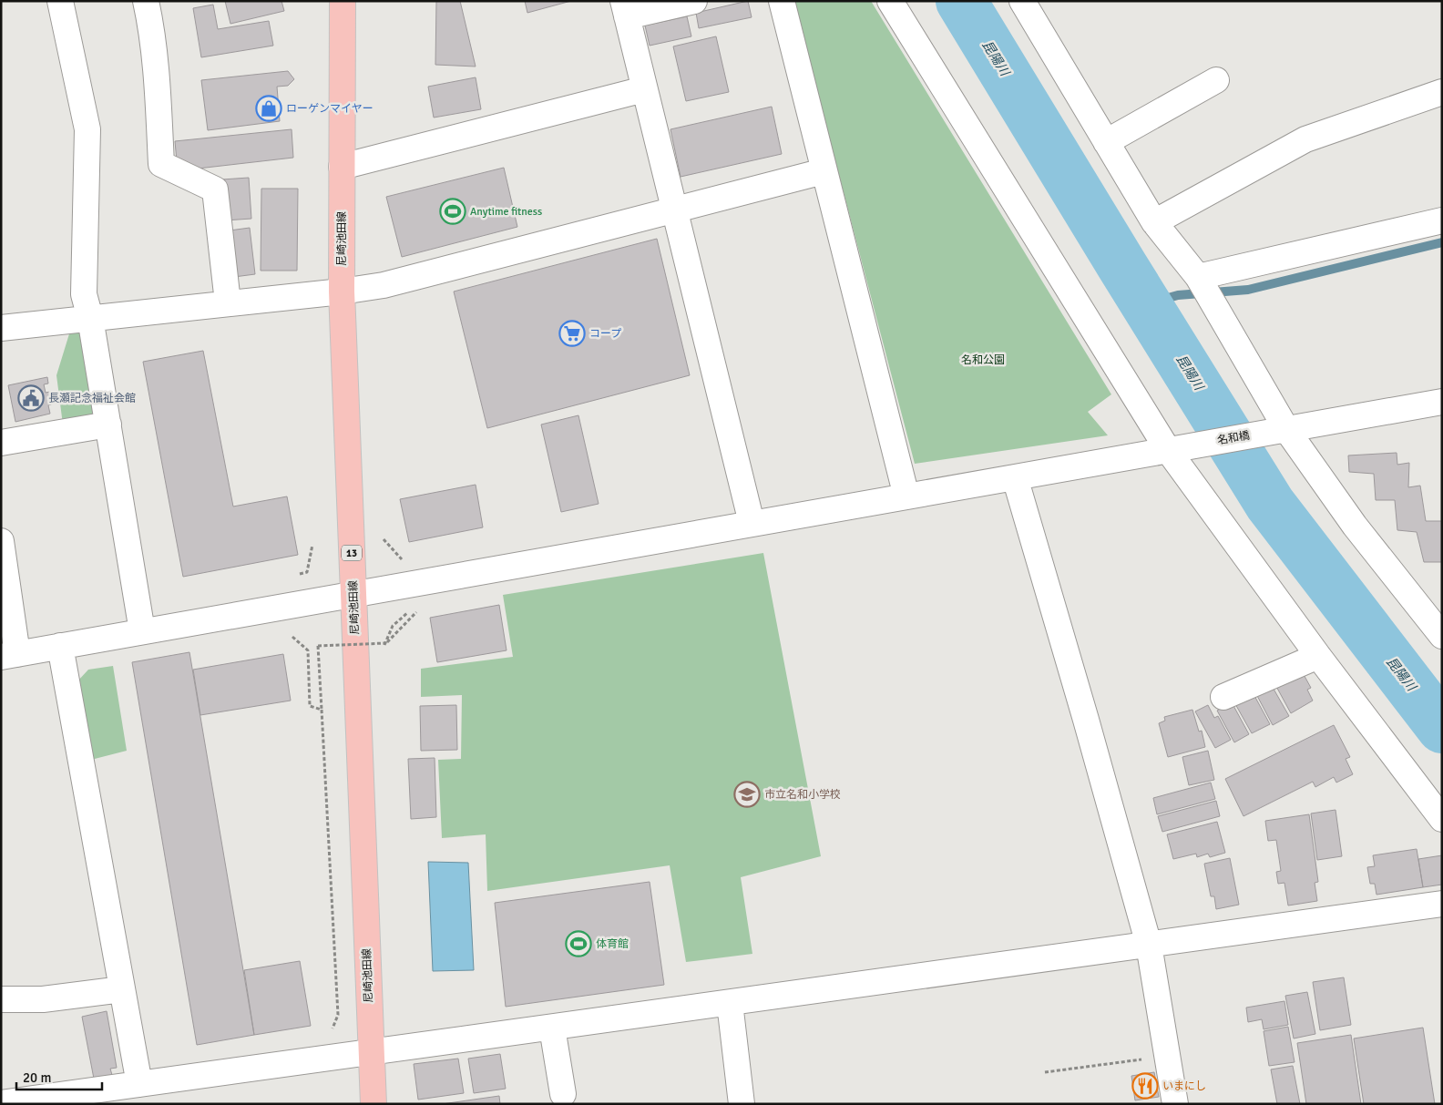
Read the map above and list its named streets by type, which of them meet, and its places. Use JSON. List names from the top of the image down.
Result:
{
  "streets": {
    "main road": ["尼崎池田線", "13"],
    "street": ["名和橋"]
  },
  "crossings": [
    ["尼崎池田線", "名和橋"]
  ],
  "water": ["昆陽川"],
  "parks": ["名和公園"],
  "places": {
    "shop": ["ローゲンマイヤー"],
    "sports": ["Anytime fitness", "体育館"],
    "supermarket": ["コープ"],
    "public building": ["長瀬記念福祉会館"],
    "school or university": ["市立名和小学校"],
    "restaurant": ["いまにし"]
  },
  "scale_bar": "20 m"
}
